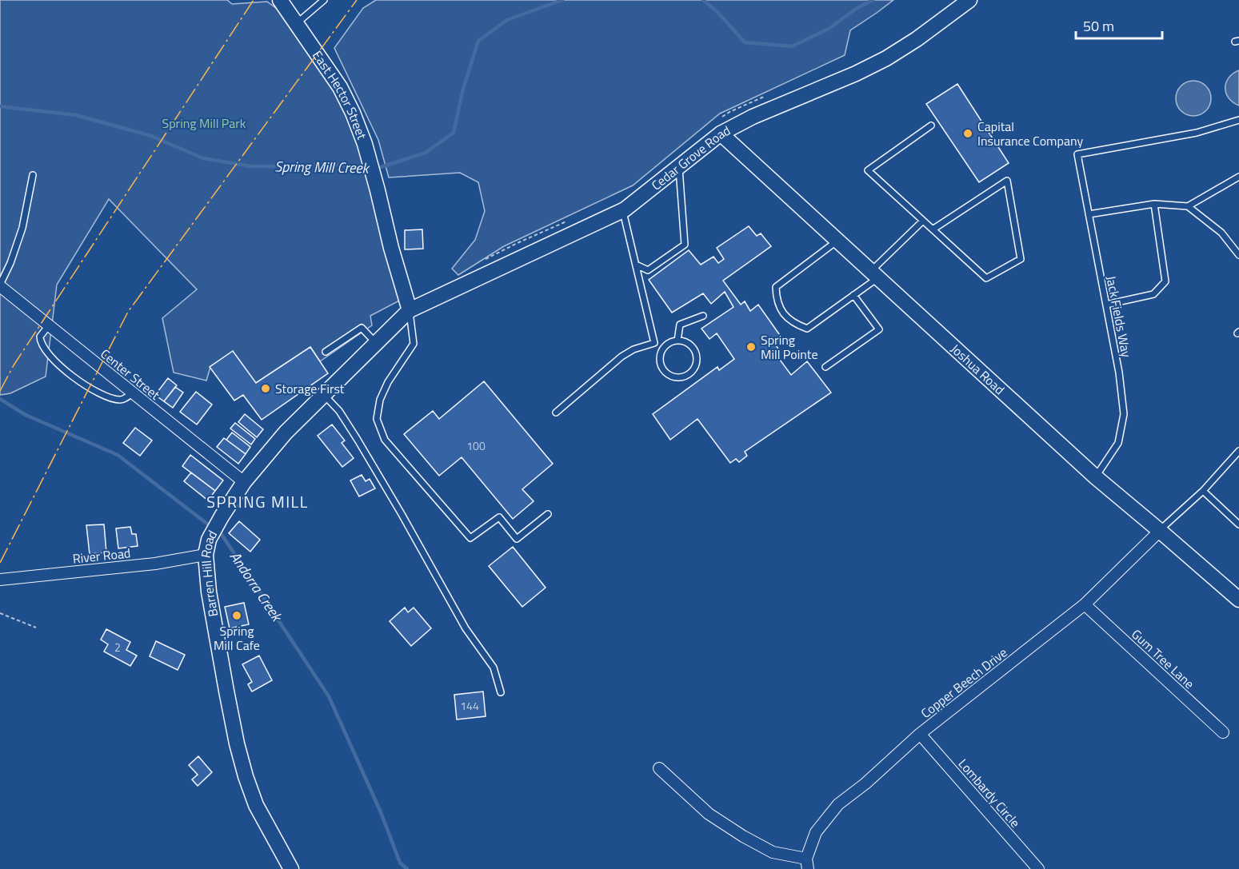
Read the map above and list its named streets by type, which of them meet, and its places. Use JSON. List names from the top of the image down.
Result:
{
  "streets": {
    "main road": [
      "East Hector Street",
      "Cedar Grove Road",
      "Joshua Road",
      "Barren Hill Road"
    ],
    "street": [
      "Center Street",
      "River Road",
      "Gum Tree Lane",
      "Copper Beech Drive",
      "Lombardy Circle"
    ],
    "lane": ["Jack Fields Way"]
  },
  "crossings": [
    ["East Hector Street", "Cedar Grove Road"],
    ["East Hector Street", "Barren Hill Road"],
    ["Cedar Grove Road", "Joshua Road"],
    ["Cedar Grove Road", "Barren Hill Road"],
    ["Jack Fields Way", "Joshua Road"],
    ["Joshua Road", "Copper Beech Drive"],
    ["Center Street", "Barren Hill Road"],
    ["River Road", "Barren Hill Road"],
    ["Gum Tree Lane", "Copper Beech Drive"],
    ["Copper Beech Drive", "Lombardy Circle"]
  ],
  "districts": ["SPRING MILL"],
  "water": ["Spring Mill Creek", "Andorra Creek"],
  "parks": ["Spring Mill Park"],
  "places": [
    "Capital Insurance Company",
    "Spring Mill Pointe",
    "Storage First",
    "Spring Mill Cafe"
  ],
  "house_numbers": ["100", "2", "144"],
  "scale_bar": "50 m"
}
